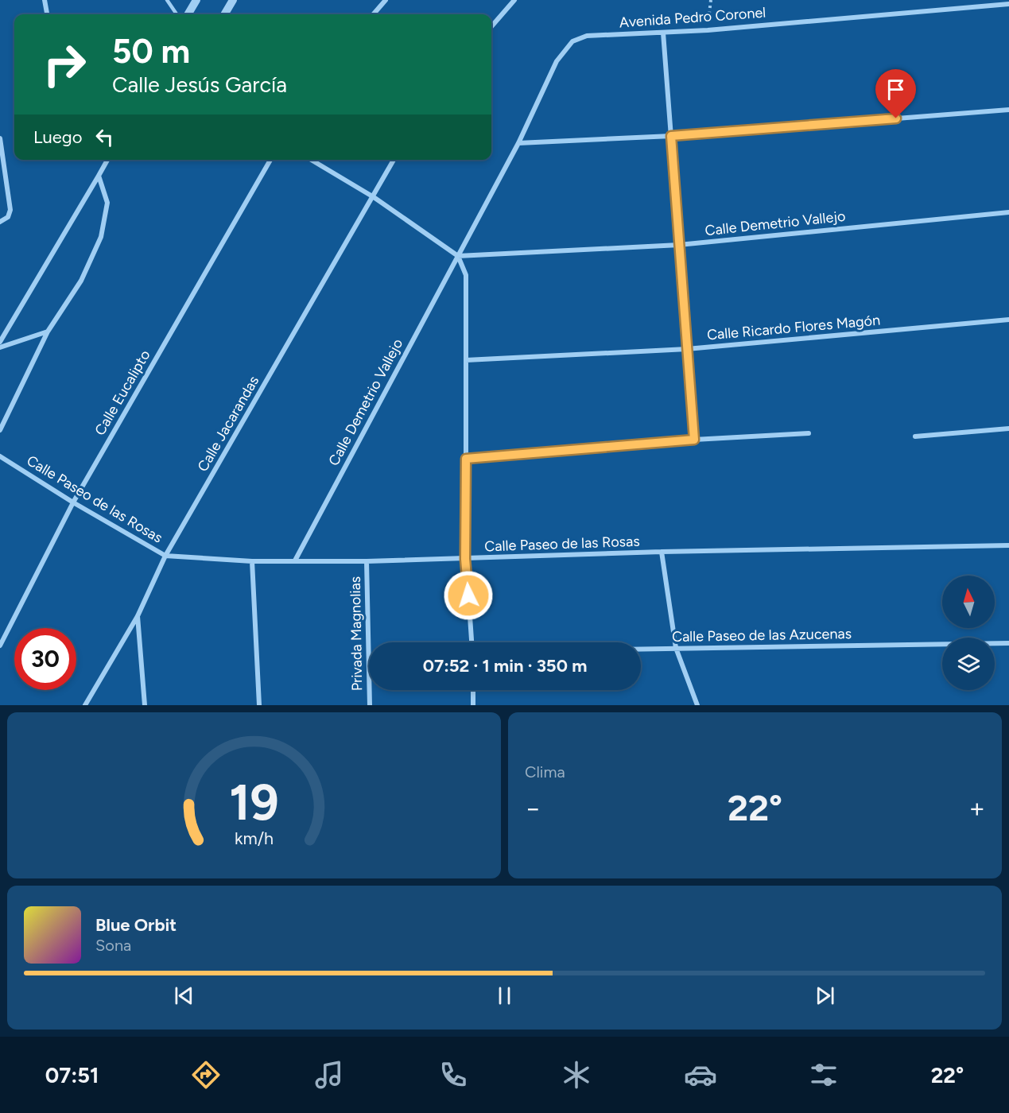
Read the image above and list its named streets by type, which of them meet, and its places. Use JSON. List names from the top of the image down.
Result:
{
  "streets": {
    "street": [
      "Avenida Pedro Coronel",
      "Calle Demetrio Vallejo",
      "Calle Ricardo Flores Magón",
      "Calle Eucalipto",
      "Calle Jacarandas",
      "Calle Paseo de las Rosas",
      "Privada Magnolias",
      "Calle Paseo de las Azucenas"
    ]
  },
  "crossings": [
    ["Avenida Pedro Coronel", "Calle Demetrio Vallejo"],
    ["Calle Demetrio Vallejo", "Calle Paseo de las Rosas"],
    ["Calle Eucalipto", "Calle Paseo de las Rosas"],
    ["Calle Jacarandas", "Calle Paseo de las Rosas"],
    ["Calle Paseo de las Rosas", "Privada Magnolias"]
  ],
  "north": "top",
  "page": {
    "turn": ["50 m", "Calle Jesús García"],
    "then": "Luego",
    "limit": "30",
    "trip": "07:52 · 1 min · 350 m",
    "tile": "Clima",
    "heat": ["−", "22°", "+"],
    "song": ["Blue Orbit", "Sona"],
    "tabs": ["07:51", "22°"],
    "gauge": ["19", "km/h"]
  }
}
